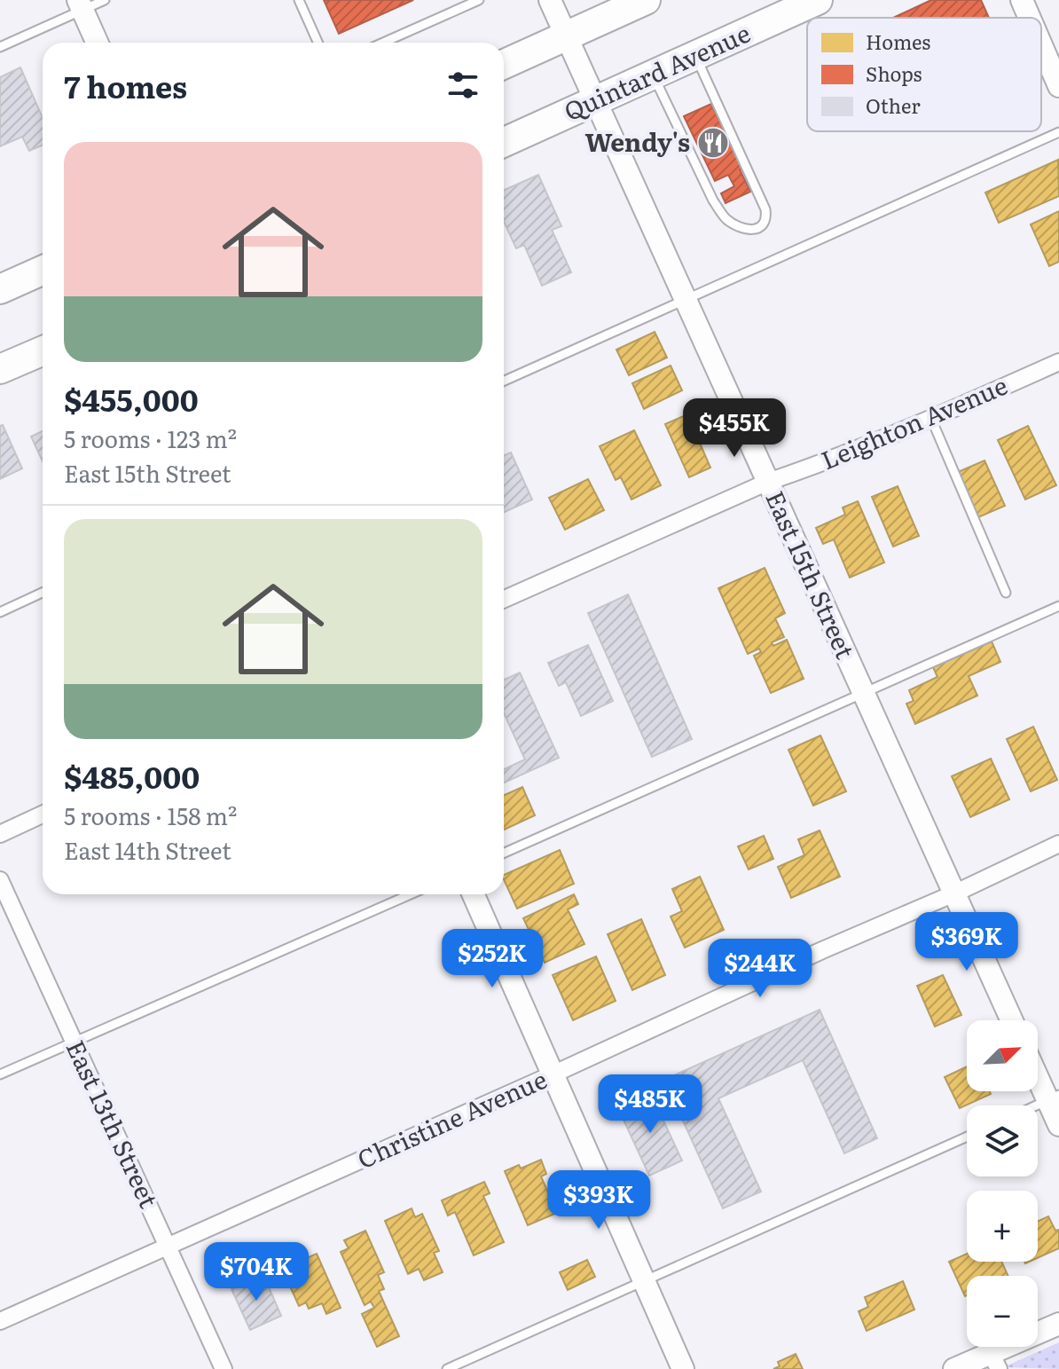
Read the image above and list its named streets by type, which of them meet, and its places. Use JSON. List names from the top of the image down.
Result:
{
  "streets": {
    "highway": ["Quintard Avenue"],
    "street": [
      "Leighton Avenue",
      "East 15th Street",
      "Christine Avenue",
      "East 13th Street"
    ]
  },
  "crossings": [
    ["Quintard Avenue", "East 15th Street"],
    ["Leighton Avenue", "East 15th Street"],
    ["East 15th Street", "Christine Avenue"],
    ["Christine Avenue", "East 13th Street"]
  ],
  "places": {
    "restaurant": ["Wendy's"]
  },
  "legend": ["Homes", "Shops", "Other"],
  "north": "top right",
  "page": {
    "heading": "7 homes",
    "list": [
      {
        "name": "$455,000",
        "note": "5 rooms · 123 m² · East 15th Street"
      },
      {
        "name": "$485,000",
        "note": "5 rooms · 158 m² · East 14th Street"
      }
    ],
    "price": [
      "$455K",
      "$369K",
      "$252K",
      "$244K",
      "$485K",
      "$393K",
      "$704K"
    ],
    "map_buttons": ["+", "−"]
  }
}
